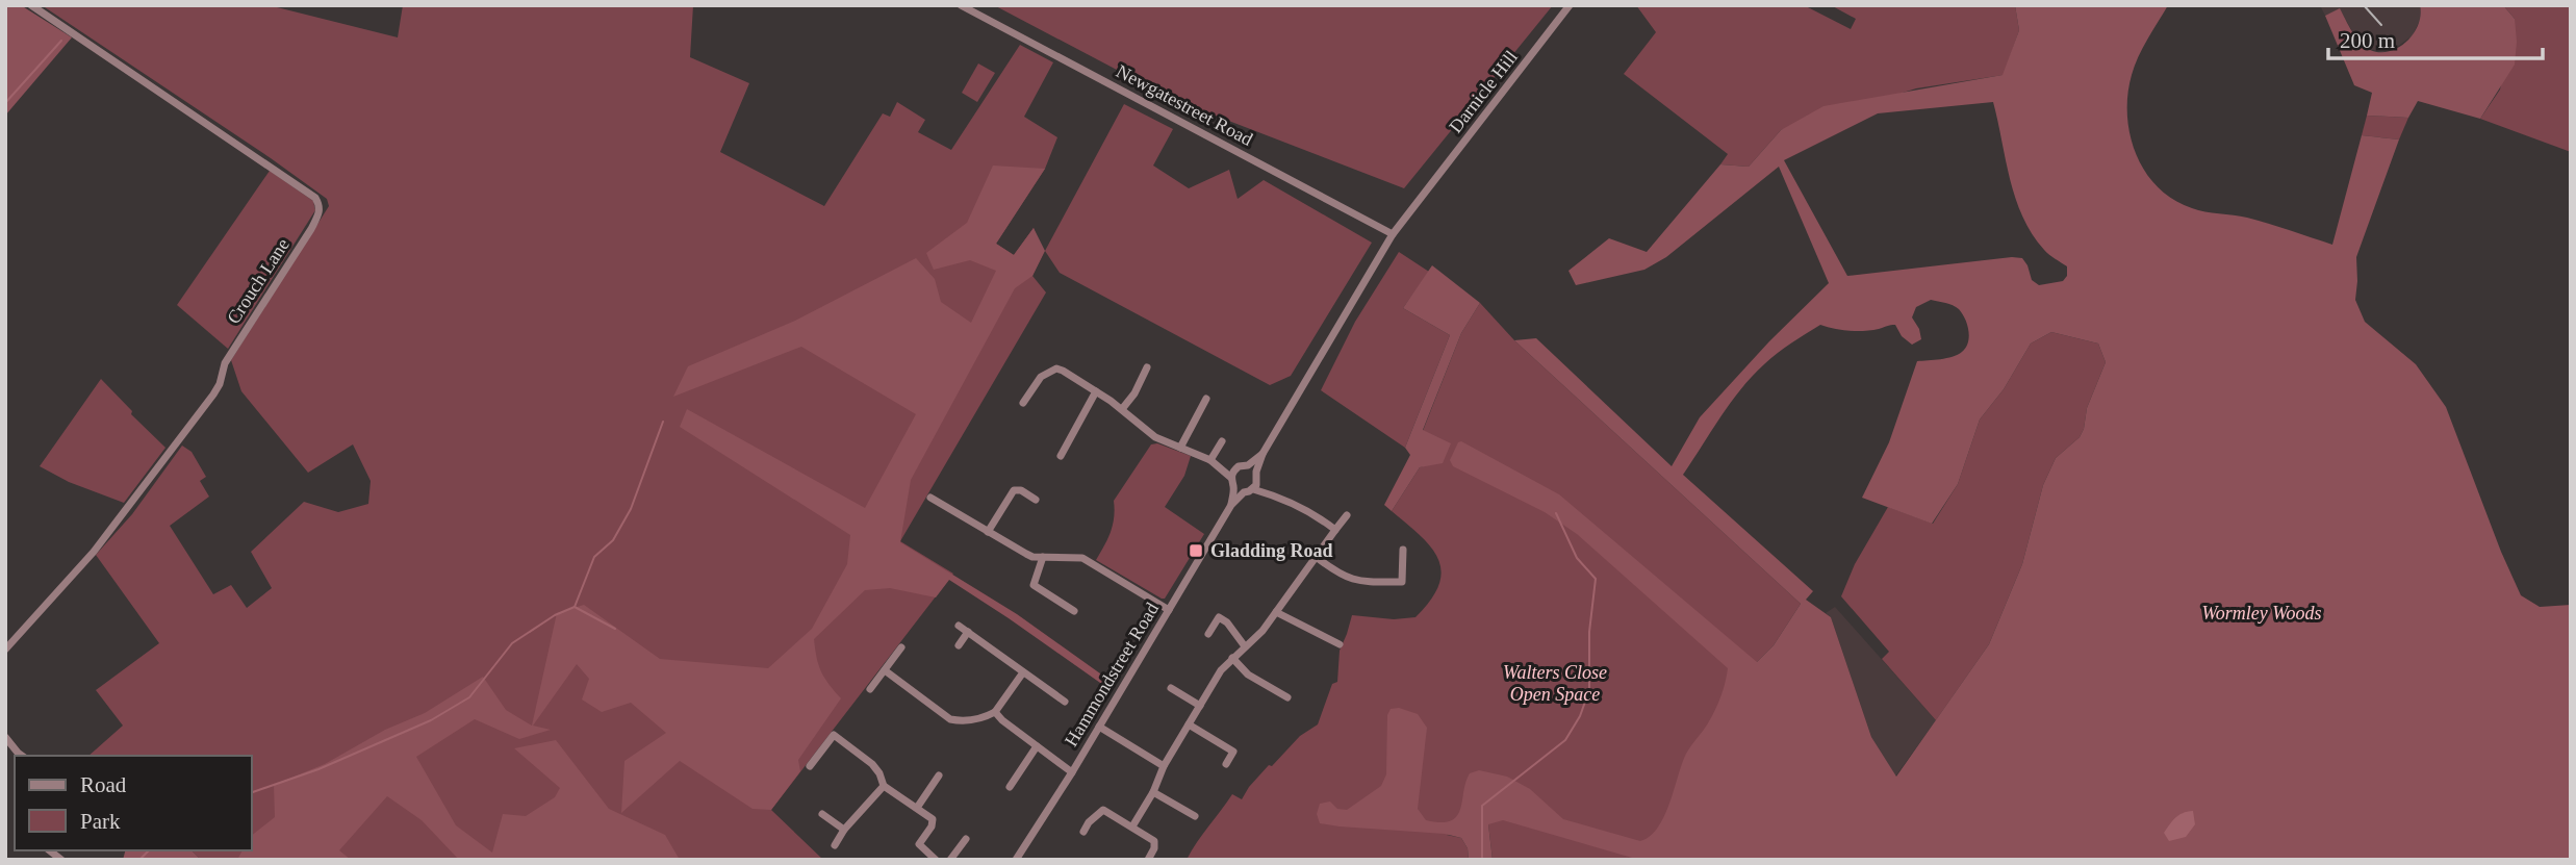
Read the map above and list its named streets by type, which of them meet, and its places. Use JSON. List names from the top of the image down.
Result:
{
  "streets": {
    "street": [
      "Darnicle Hill",
      "Newgatestreet Road",
      "Crouch Lane",
      "Hammondstreet Road"
    ]
  },
  "crossings": [
    ["Darnicle Hill", "Newgatestreet Road"]
  ],
  "parks": ["Wormley Woods", "Walters Close Open Space"],
  "places": {
    "transit": ["Gladding Road"]
  },
  "legend": ["Road", "Park"],
  "scale_bar": "200 m"
}
